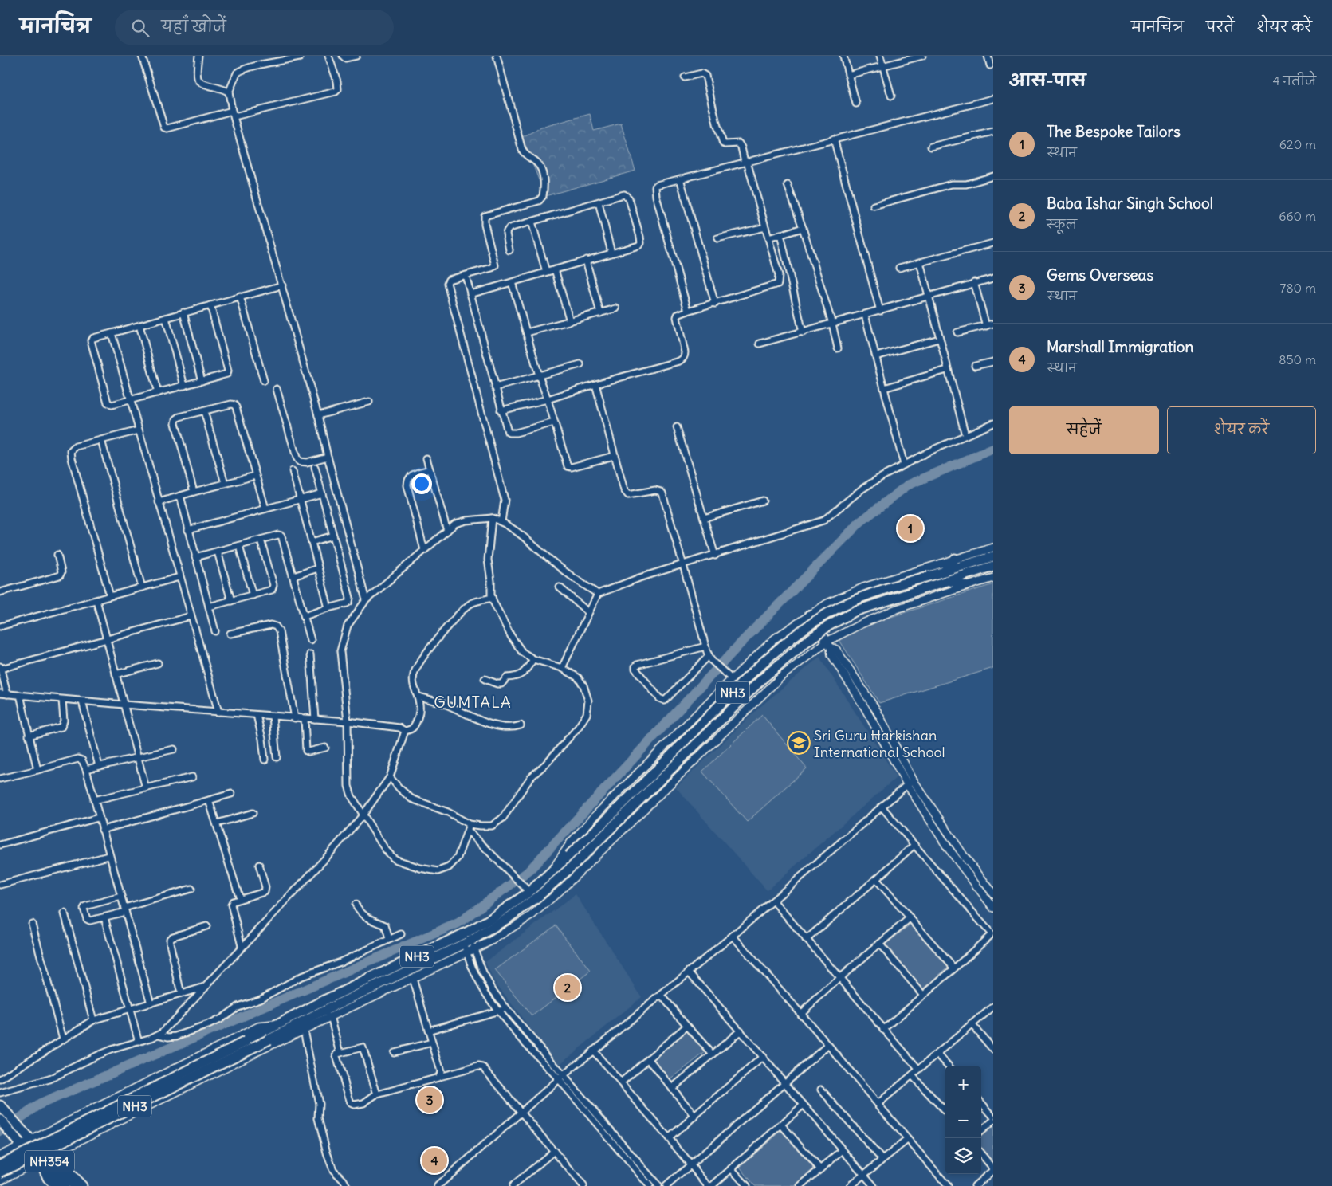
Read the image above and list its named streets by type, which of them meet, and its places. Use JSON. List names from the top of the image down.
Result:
{
  "streets": {
    "main road": ["NH3", "NH354"]
  },
  "districts": ["GUMTALA"],
  "places": {
    "school or university": ["Sri Guru Harkishan International School"]
  },
  "page": {
    "header": "मानचित्र",
    "search": "यहाँ खोजें",
    "nav": ["मानचित्र", "परतें", "शेयर करें"],
    "heading": ["आस-पास", "4 नतीजे"],
    "list": [
      {
        "mark": "1",
        "name": "The Bespoke Tailors",
        "note": "स्थान",
        "value": "620 m"
      },
      {
        "mark": "2",
        "name": "Baba Ishar Singh School",
        "note": "स्कूल",
        "value": "660 m"
      },
      {
        "mark": "3",
        "name": "Gems Overseas",
        "note": "स्थान",
        "value": "780 m"
      },
      {
        "mark": "4",
        "name": "Marshall Immigration",
        "note": "स्थान",
        "value": "850 m"
      }
    ],
    "buttons": ["सहेजें", "शेयर करें"],
    "pins": [
      "1",
      "2",
      "3",
      "4"
    ],
    "map_buttons": ["+", "−"]
  }
}
